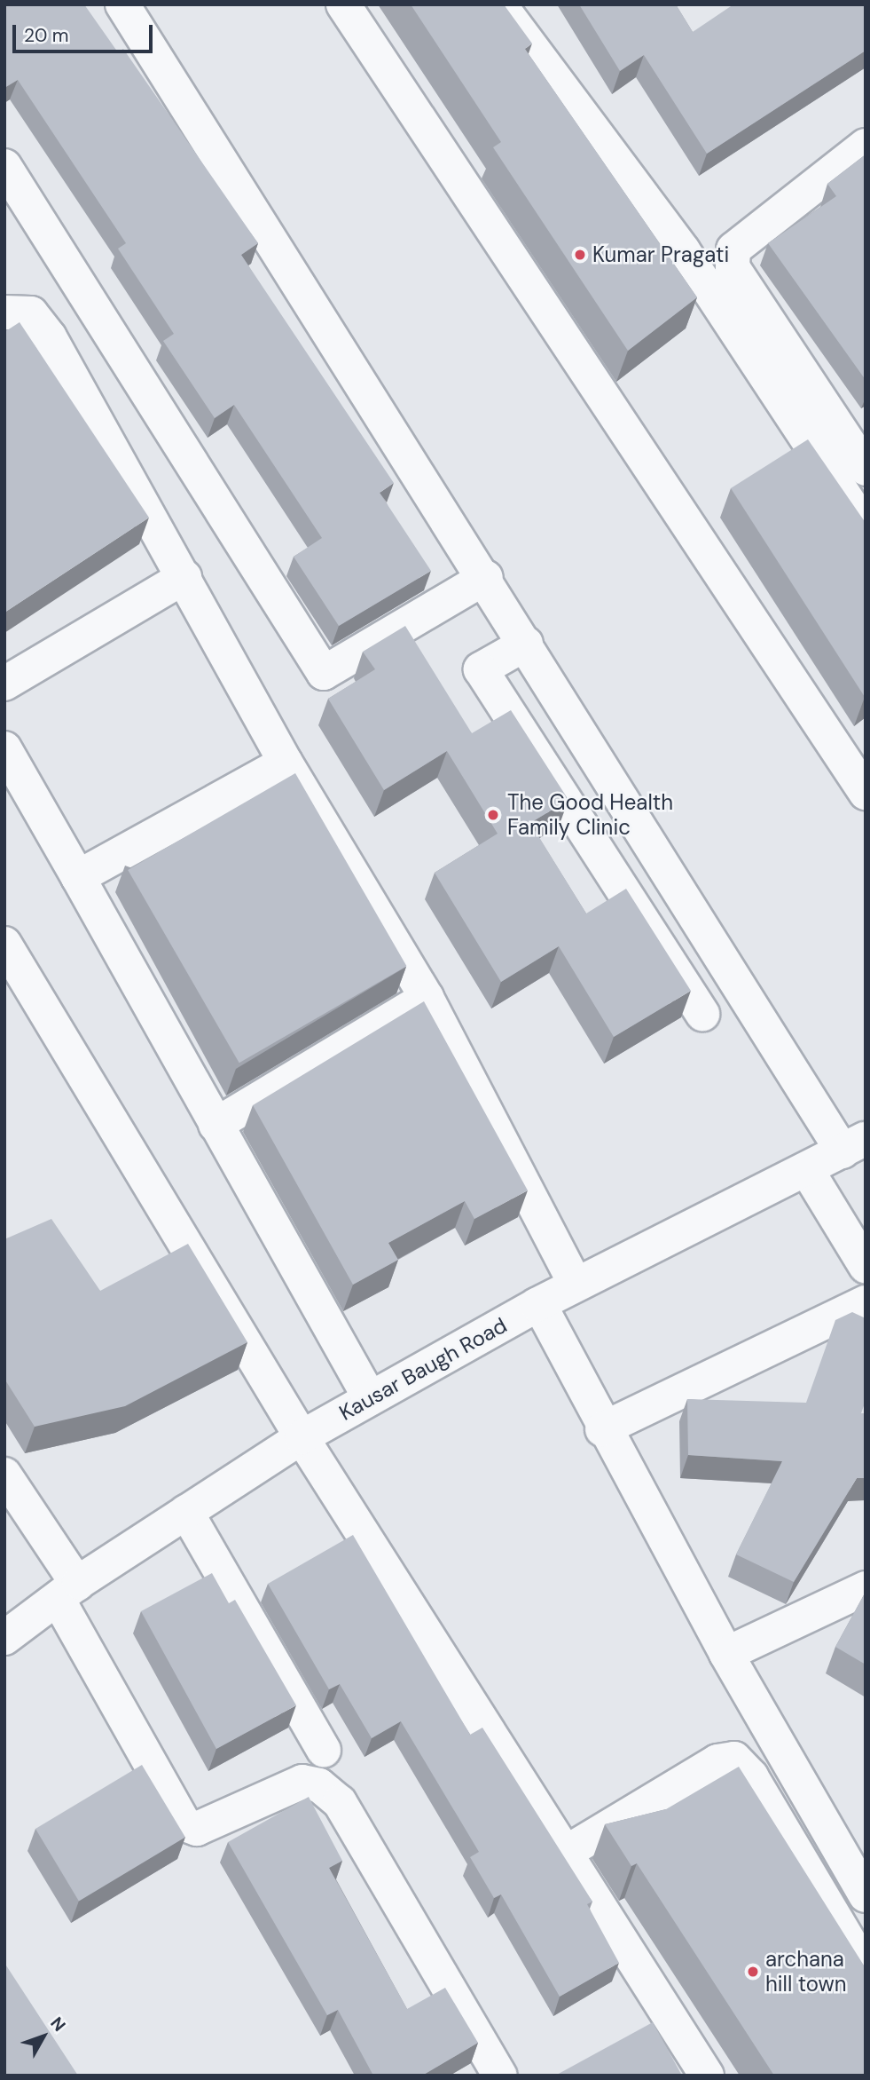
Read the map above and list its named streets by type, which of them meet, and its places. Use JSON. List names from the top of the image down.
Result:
{
  "streets": {
    "street": ["Kausar Baugh Road"]
  },
  "places": ["Kumar Pragati", "The Good Health Family Clinic", "archana hill town"],
  "scale_bar": "20 m",
  "north": "top right"
}
